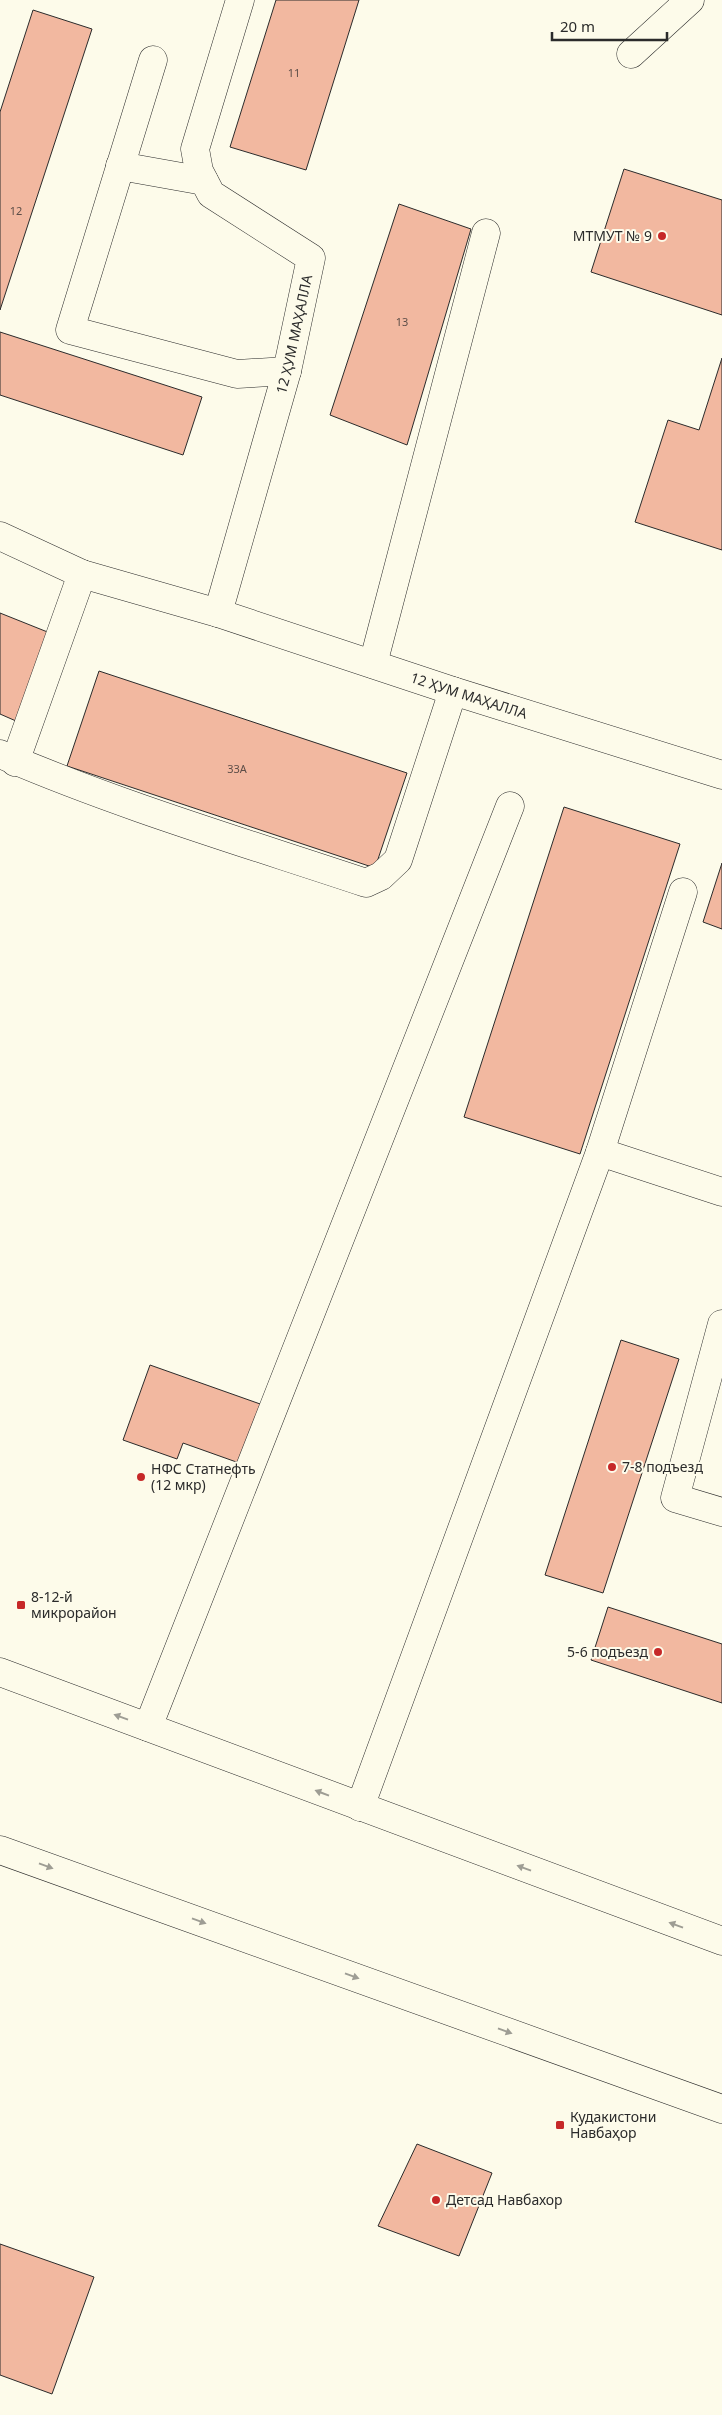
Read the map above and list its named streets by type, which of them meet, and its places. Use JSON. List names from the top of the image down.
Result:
{
  "streets": {
    "street": ["12 ҲУМ МАҲАЛЛА"]
  },
  "places": {
    "other": [
      "МТМУТ № 9",
      "7-8 подъезд",
      "НФС Статнефть (12 мкр)",
      "5-6 подъезд",
      "Детсад Навбахор"
    ],
    "transit": ["8-12-й микрорайон", "Кудакистони Навбаҳор"]
  },
  "house_numbers": [
    "11",
    "12",
    "13",
    "33А"
  ],
  "scale_bar": "20 m"
}
